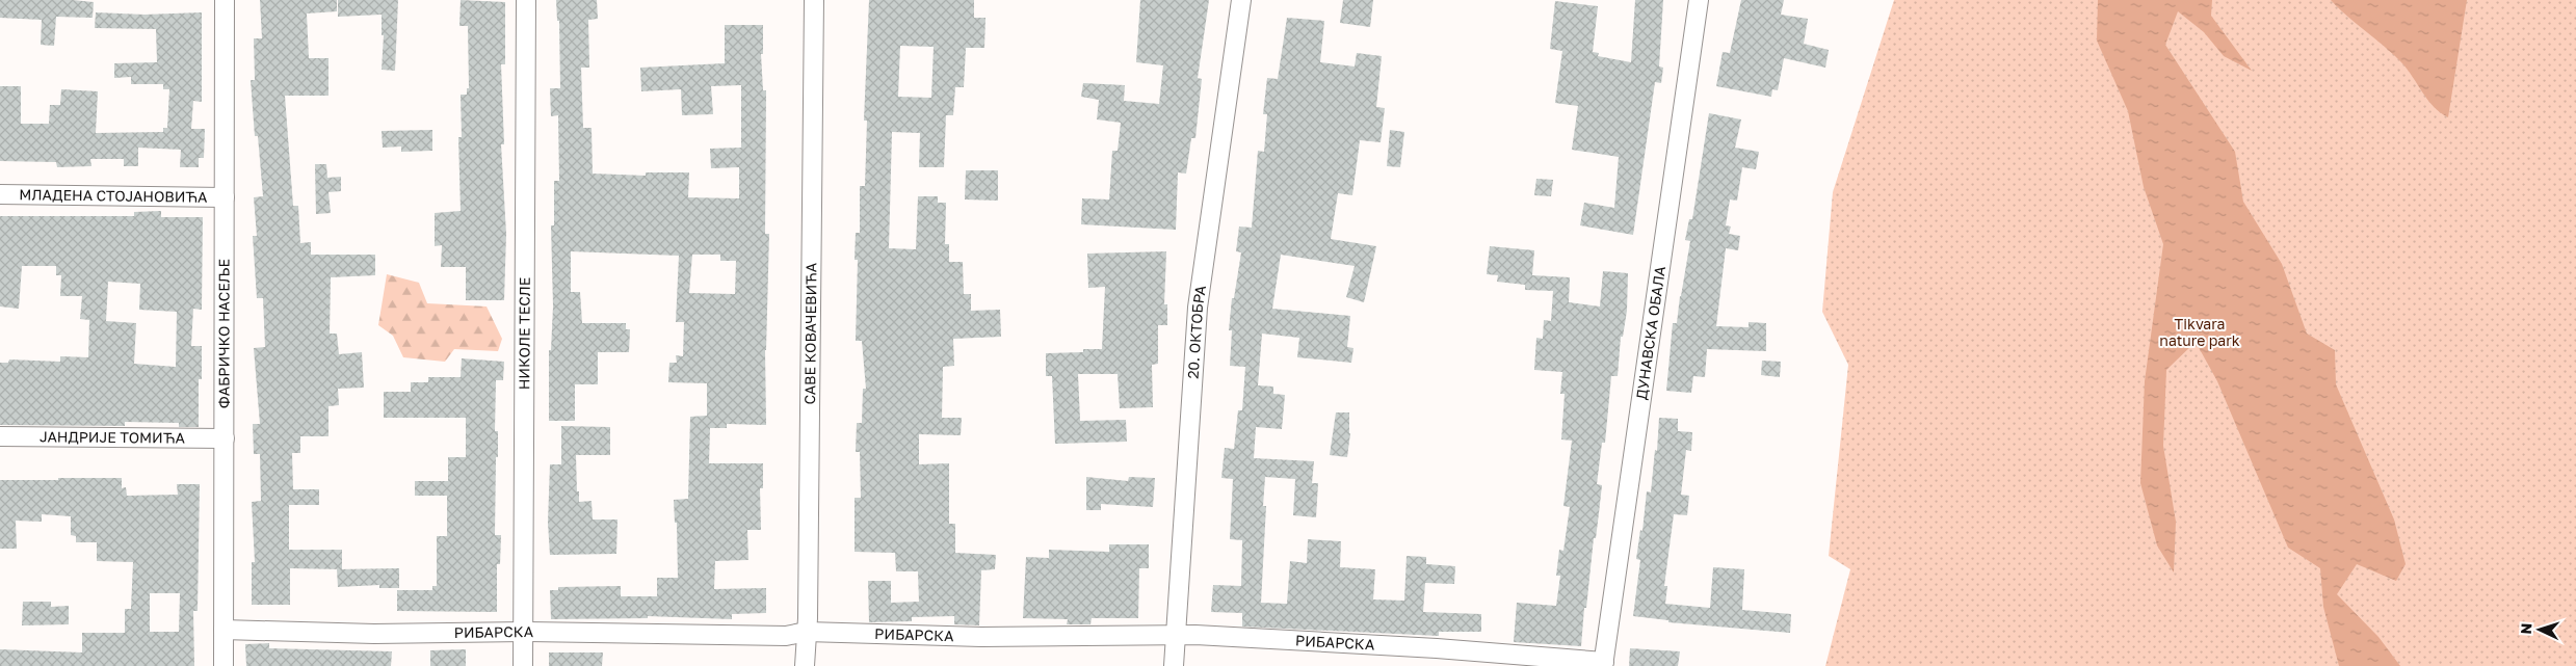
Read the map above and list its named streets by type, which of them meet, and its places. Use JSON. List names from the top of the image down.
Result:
{
  "streets": {
    "street": [
      "МЛАДЕНА СТОЈАНОВИЋА",
      "ФАБРИЧКО НАСЕЉЕ",
      "20. ОКТОБРА",
      "ДУНАВСКА ОБАЛА",
      "НИКОЛЕ ТЕСЛЕ",
      "САВЕ КОВАЧЕВИЋА",
      "ЈАНДРИЈЕ ТОМИЋА",
      "РИБАРСКА"
    ]
  },
  "crossings": [
    ["МЛАДЕНА СТОЈАНОВИЋА", "ФАБРИЧКО НАСЕЉЕ"],
    ["ФАБРИЧКО НАСЕЉЕ", "ЈАНДРИЈЕ ТОМИЋА"],
    ["ФАБРИЧКО НАСЕЉЕ", "РИБАРСКА"],
    ["20. ОКТОБРА", "РИБАРСКА"],
    ["ДУНАВСКА ОБАЛА", "РИБАРСКА"],
    ["НИКОЛЕ ТЕСЛЕ", "РИБАРСКА"],
    ["САВЕ КОВАЧЕВИЋА", "РИБАРСКА"]
  ],
  "parks": ["Tikvara nature park"],
  "north": "left"
}
